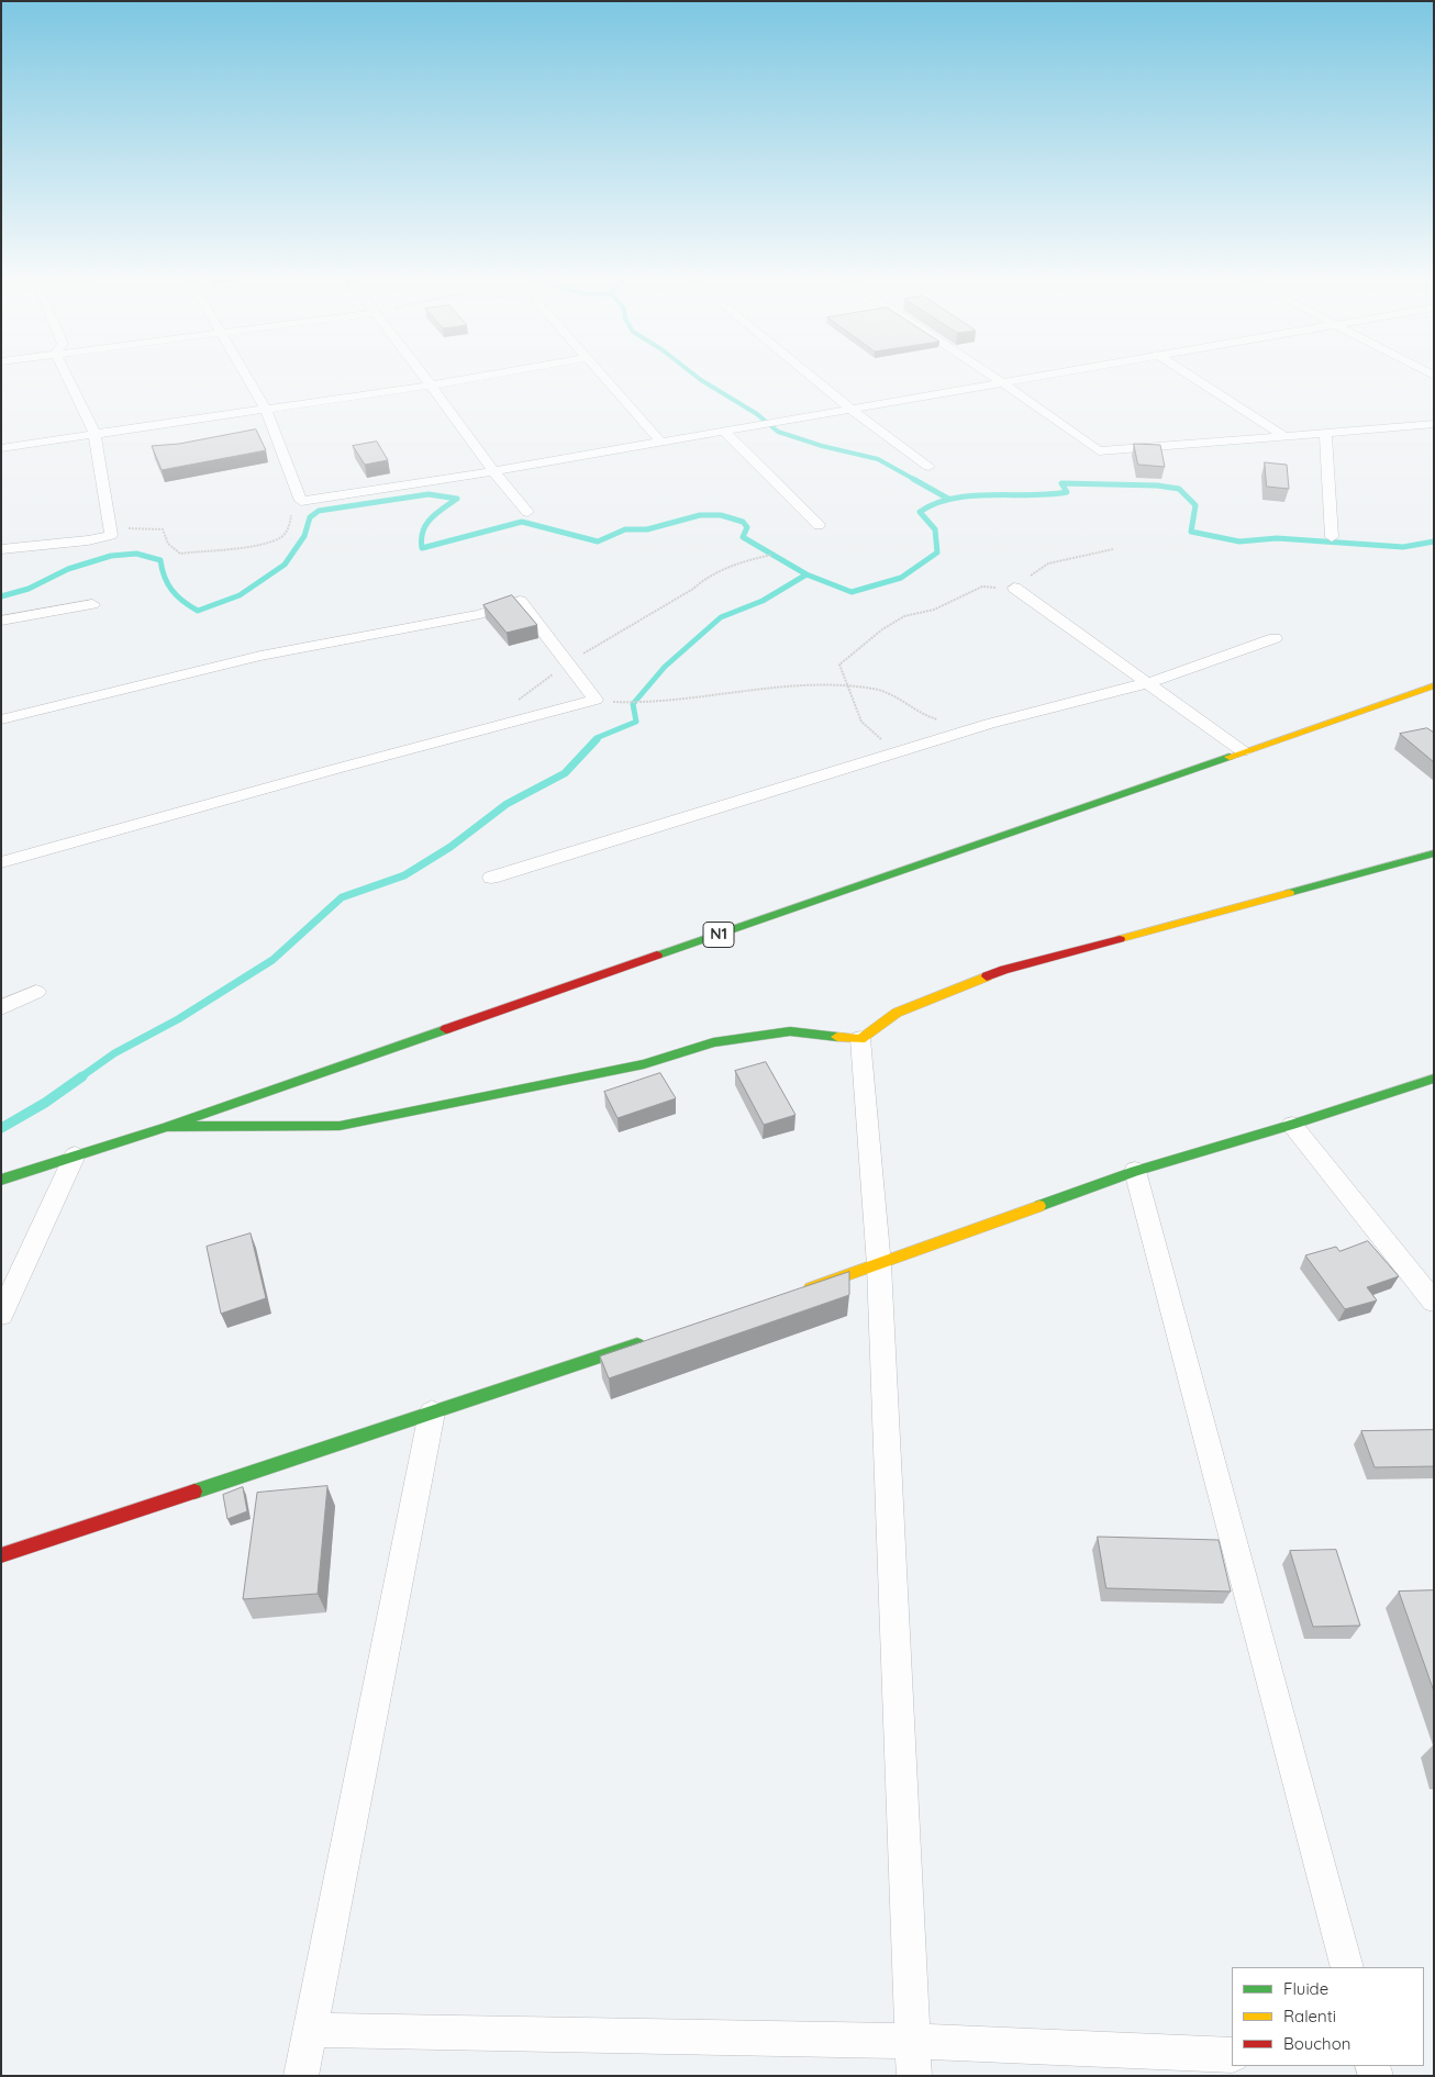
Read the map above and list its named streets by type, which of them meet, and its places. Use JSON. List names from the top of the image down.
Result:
{
  "streets": {
    "main road": ["N1"]
  },
  "legend": ["Fluide", "Ralenti", "Bouchon"]
}
